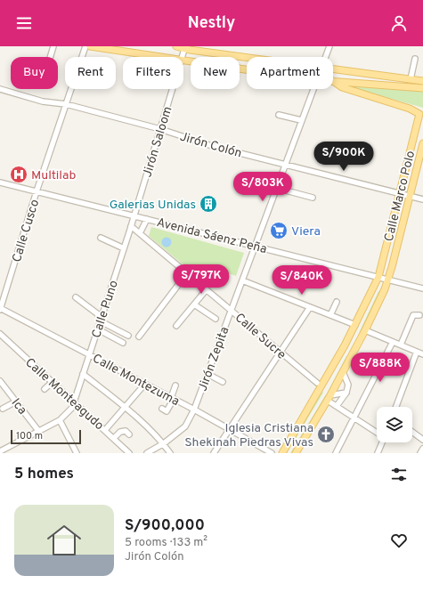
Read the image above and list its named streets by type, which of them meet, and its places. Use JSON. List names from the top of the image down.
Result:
{
  "streets": {
    "main road": ["Calle Marco Polo"],
    "street": [
      "Jirón Saloom",
      "Jirón Colón",
      "Calle Cusco",
      "Avenida Sáenz Peña",
      "Calle Puno",
      "Calle Sucre",
      "Jirón Zepita",
      "Calle Montezuma",
      "Calle Monteagudo",
      "Ica"
    ]
  },
  "crossings": [
    ["Jirón Saloom", "Jirón Colón"],
    ["Jirón Saloom", "Avenida Sáenz Peña"],
    ["Jirón Saloom", "Calle Puno"],
    ["Jirón Colón", "Calle Marco Polo"],
    ["Jirón Colón", "Calle Cusco"],
    ["Jirón Colón", "Jirón Zepita"],
    ["Calle Marco Polo", "Avenida Sáenz Peña"],
    ["Calle Cusco", "Avenida Sáenz Peña"],
    ["Calle Cusco", "Calle Montezuma"],
    ["Avenida Sáenz Peña", "Calle Puno"],
    ["Avenida Sáenz Peña", "Jirón Zepita"],
    ["Calle Puno", "Calle Sucre"],
    ["Calle Puno", "Calle Montezuma"],
    ["Calle Puno", "Calle Monteagudo"],
    ["Calle Puno", "Ica"],
    ["Calle Sucre", "Jirón Zepita"],
    ["Jirón Zepita", "Calle Montezuma"]
  ],
  "places": {
    "hospital": ["Multilab"],
    "building": ["Galerias Unidas"],
    "supermarket": ["Viera"],
    "church": ["Iglesia Cristiana Shekinah Piedras Vivas"]
  },
  "scale_bar": "100 m",
  "page": {
    "header": "Nestly",
    "chip": [
      "Buy",
      "Rent",
      "Filters",
      "New",
      "Apartment"
    ],
    "price": [
      "S/900K",
      "S/803K",
      "S/797K",
      "S/840K",
      "S/888K"
    ],
    "scale": "100 m",
    "heading": "5 homes",
    "list": [
      {
        "name": "S/900,000",
        "note": "5 rooms · 133 m² · Jirón Colón"
      }
    ]
  }
}
